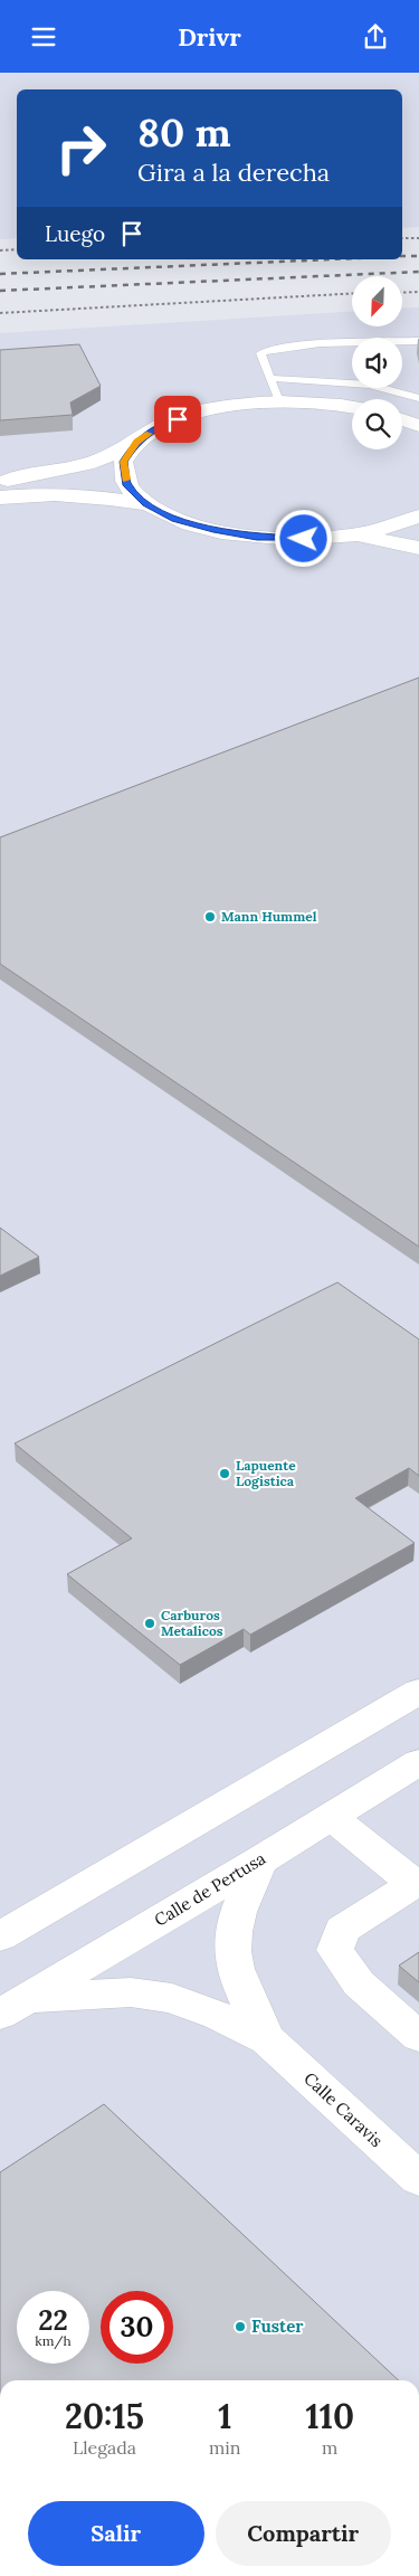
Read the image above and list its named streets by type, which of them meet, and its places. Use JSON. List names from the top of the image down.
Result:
{
  "streets": {
    "street": ["Calle de Pertusa", "Calle Caravis"]
  },
  "crossings": [
    ["Calle de Pertusa", "Calle Caravis"]
  ],
  "places": [
    "Mann Hummel",
    "Lapuente Logistica",
    "Carburos Metalicos",
    "Fuster"
  ],
  "north": "bottom left",
  "page": {
    "header": "Drivr",
    "turn": ["80 m", "Gira a la derecha"],
    "then": "Luego",
    "speed": "22 km/h",
    "limit": "30",
    "eta": [
      "20:15",
      "Llegada",
      "1",
      "min",
      "110",
      "m"
    ],
    "buttons": ["Salir", "Compartir"]
  }
}
